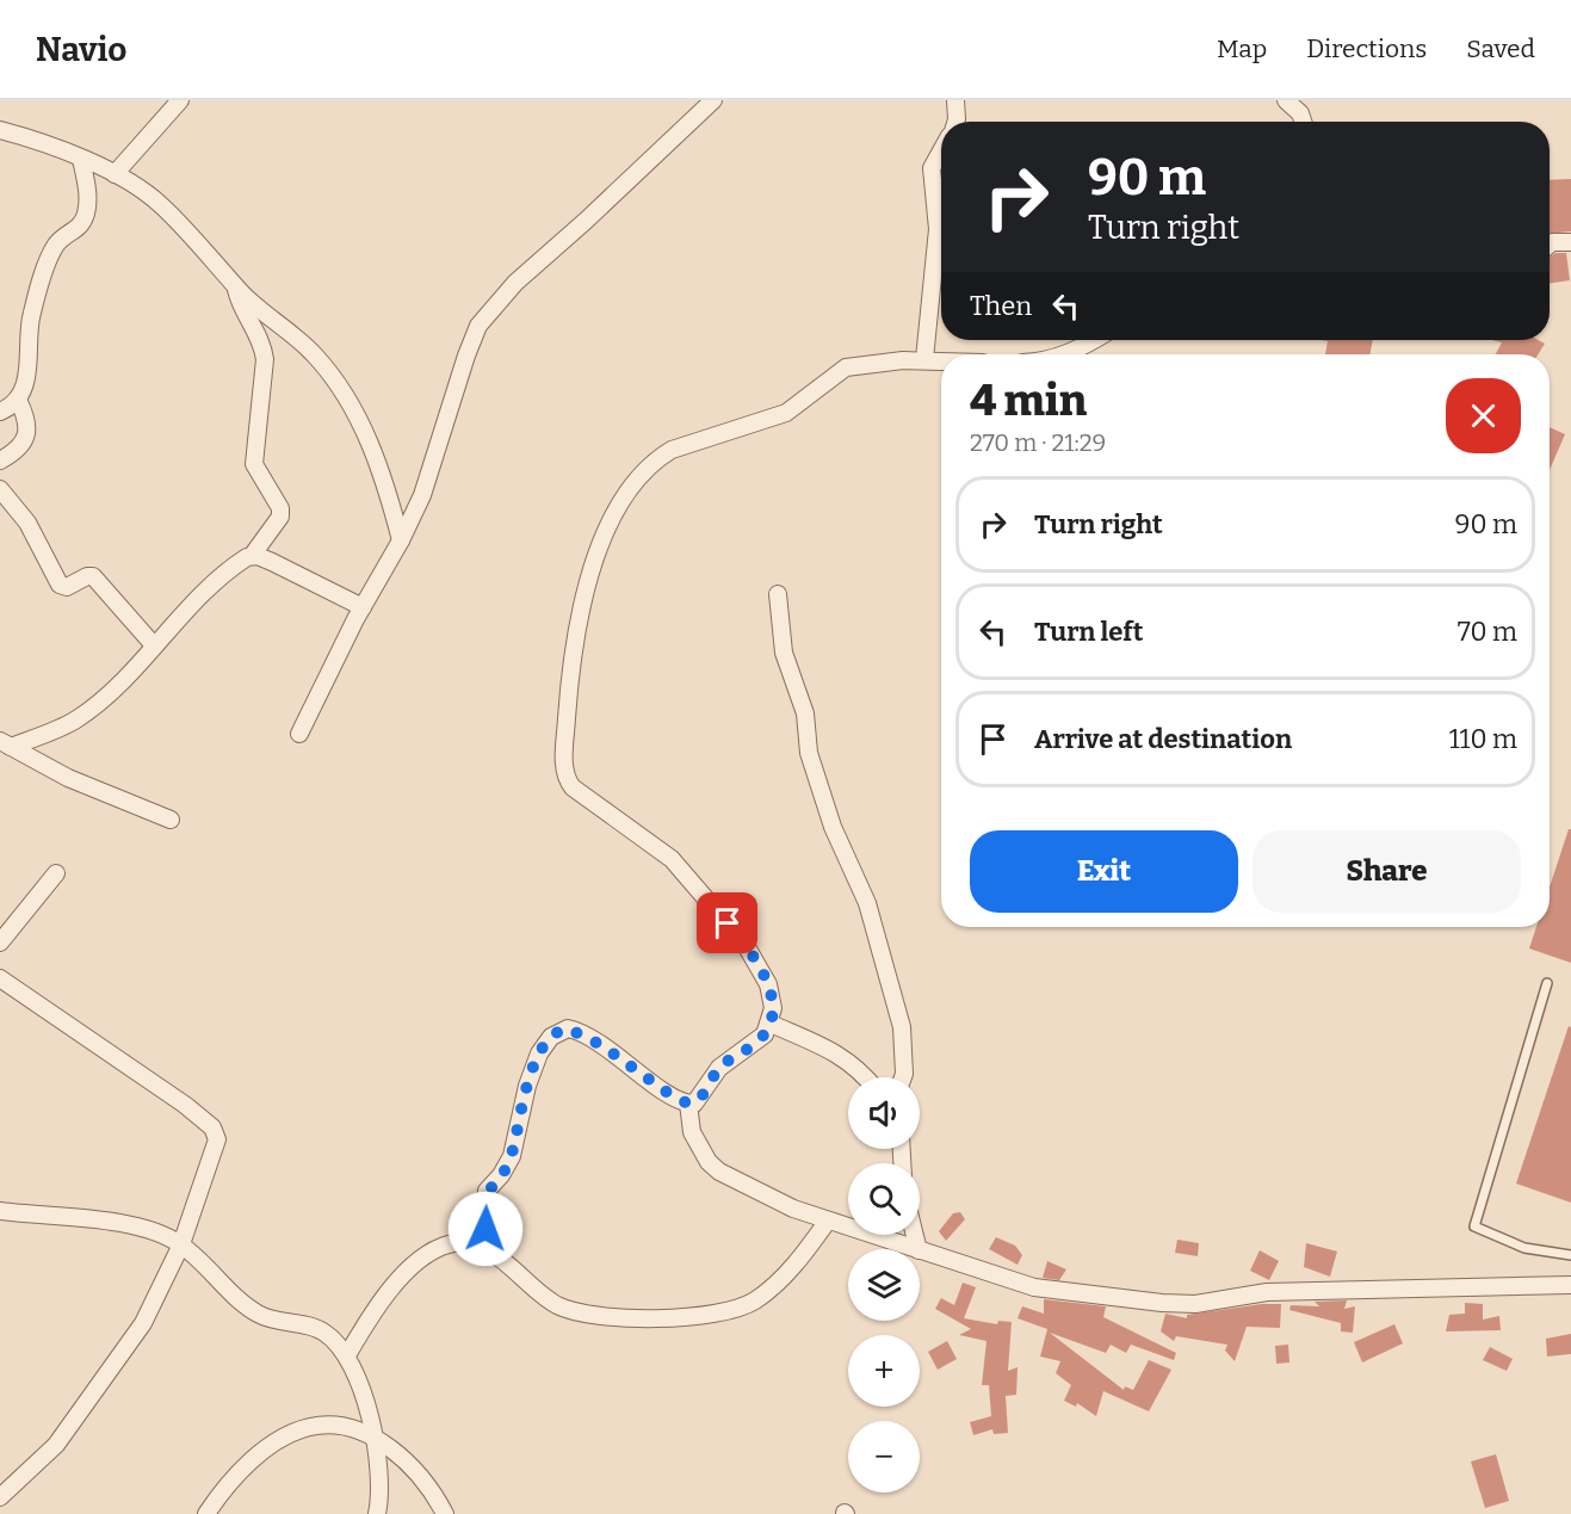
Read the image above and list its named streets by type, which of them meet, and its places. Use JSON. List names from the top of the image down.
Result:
{
  "page": {
    "header": "Navio",
    "nav": ["Map", "Directions", "Saved"],
    "turn": ["90 m", "Turn right"],
    "then": "Then",
    "heading": ["4 min", "270 m · 21:29"],
    "list": [
      {
        "name": "Turn right",
        "value": "90 m"
      },
      {
        "name": "Turn left",
        "value": "70 m"
      },
      {
        "name": "Arrive at destination",
        "value": "110 m"
      }
    ],
    "buttons": ["Exit", "Share"],
    "map_buttons": ["+", "−"]
  }
}
